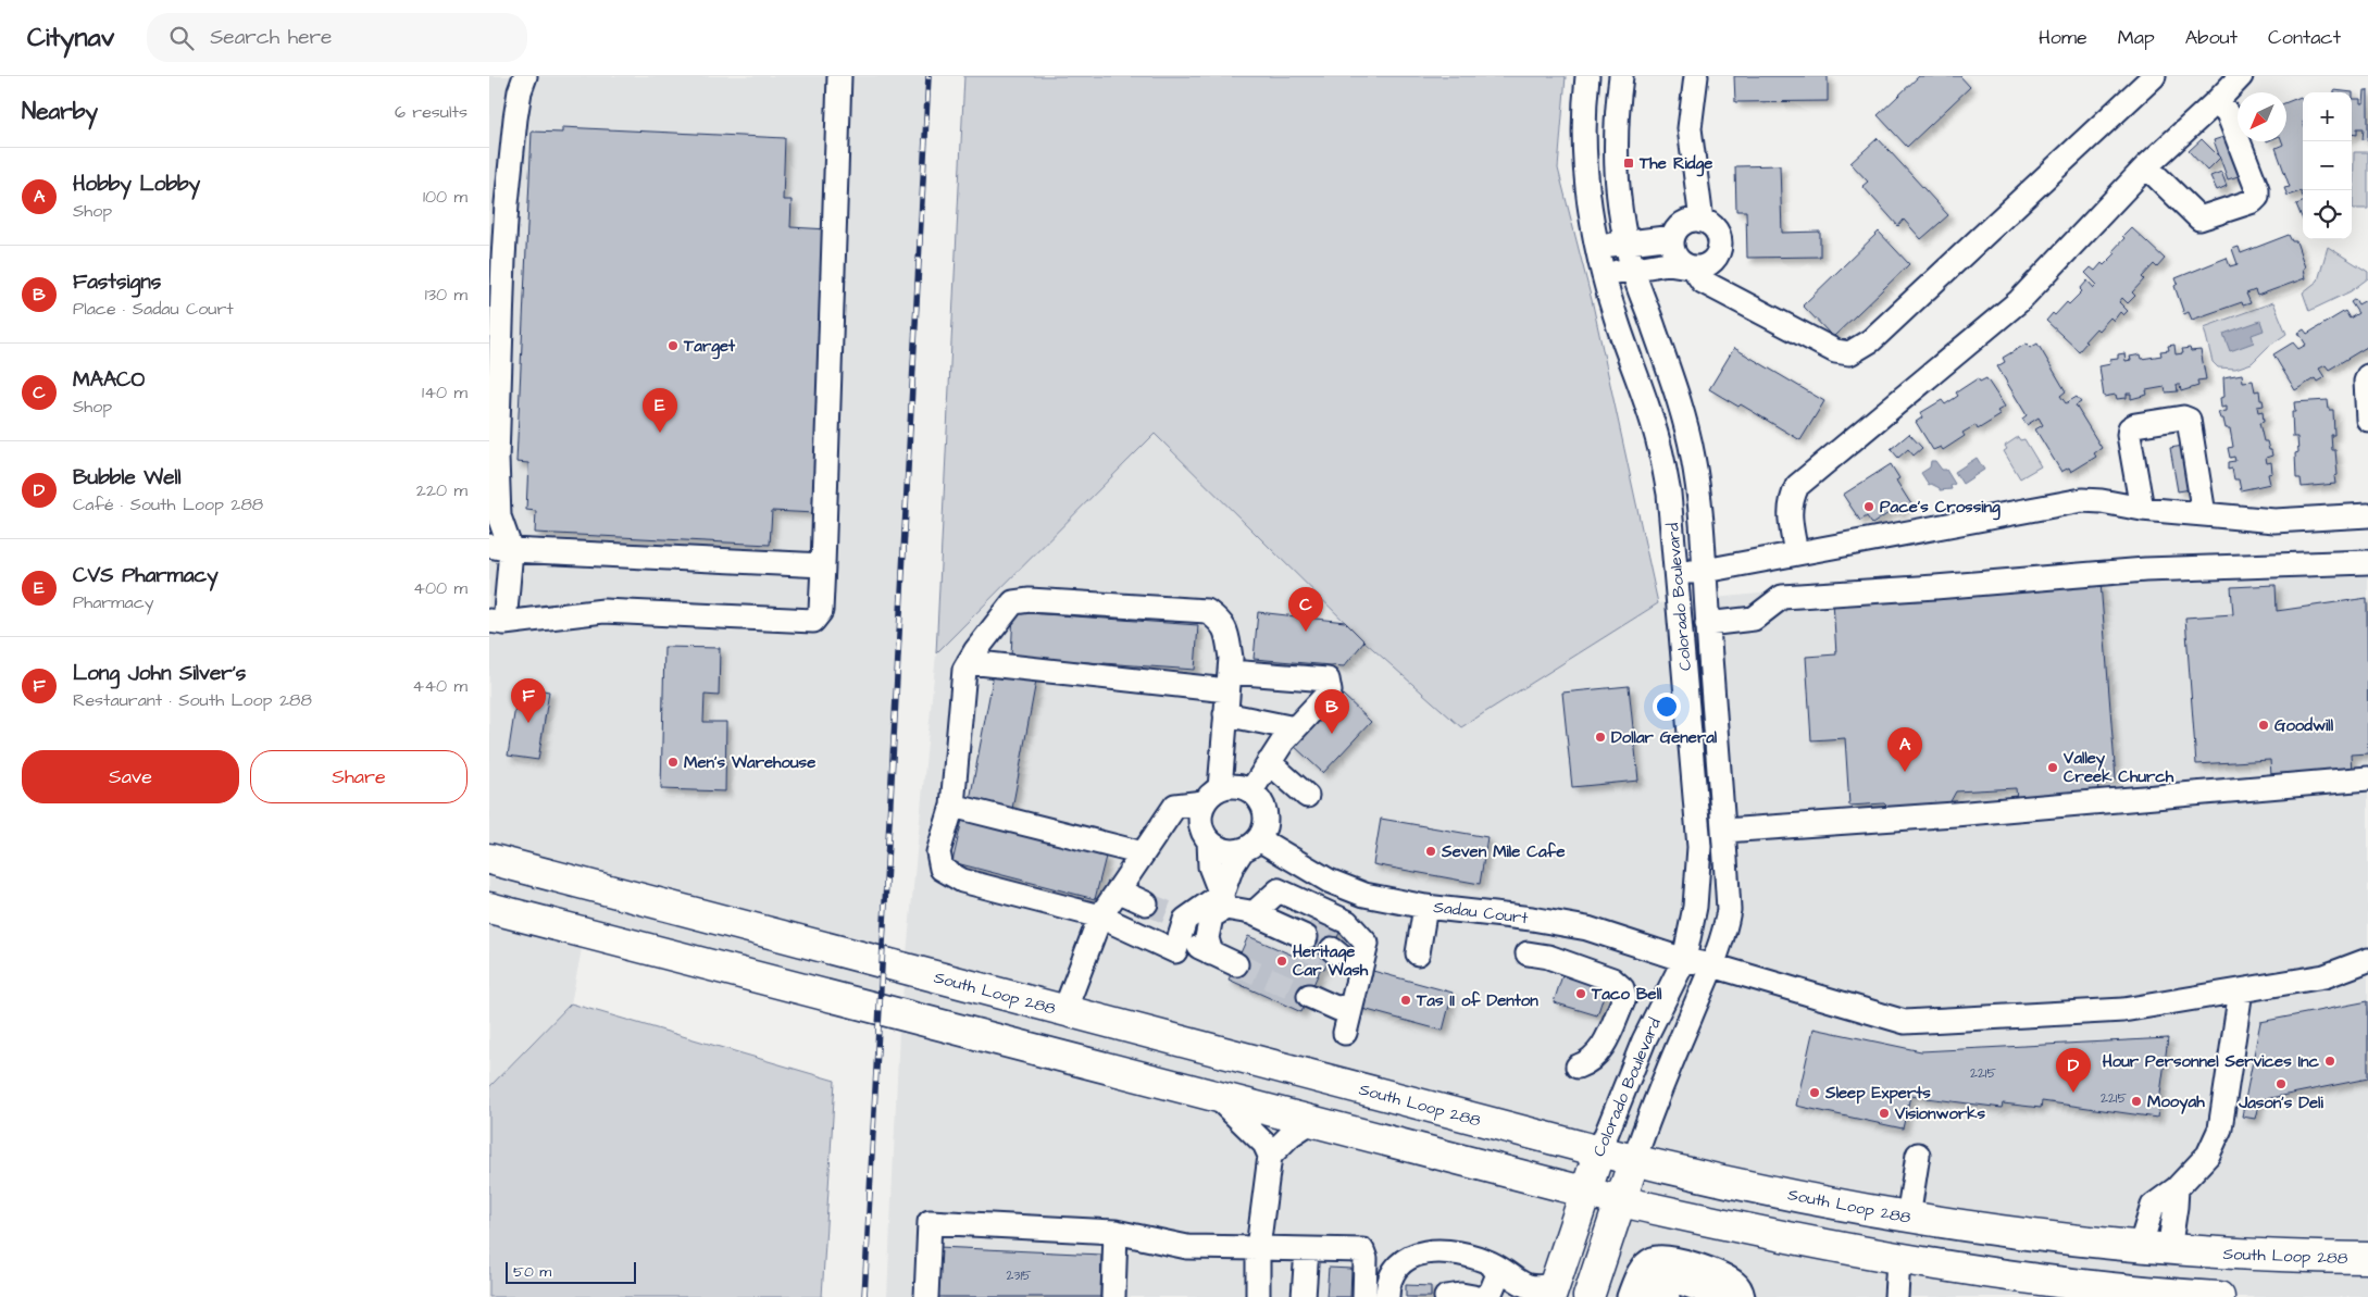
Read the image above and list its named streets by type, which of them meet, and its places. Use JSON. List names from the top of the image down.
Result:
{
  "streets": {
    "main road": ["Colorado Boulevard", "South Loop 288"],
    "street": ["Sadau Court"]
  },
  "crossings": [
    ["Colorado Boulevard", "Sadau Court"],
    ["Colorado Boulevard", "South Loop 288"]
  ],
  "places": {
    "transit": ["The Ridge"],
    "other": [
      "Target",
      "Pace's Crossing",
      "Goodwill",
      "Dollar General",
      "Men's Warehouse",
      "Valley Creek Church",
      "Seven Mile Cafe",
      "Heritage Car Wash",
      "Taco Bell",
      "Tas II of Denton",
      "Hour Personnel Services Inc",
      "Jason's Deli",
      "Sleep Experts",
      "Mooyah",
      "Visionworks"
    ]
  },
  "house_numbers": ["2215", "2215", "2315"],
  "scale_bar": "50 m",
  "north": "bottom left",
  "page": {
    "header": "Citynav",
    "search": "Search here",
    "nav": [
      "Home",
      "Map",
      "About",
      "Contact"
    ],
    "heading": ["Nearby", "6 results"],
    "map_buttons": ["+", "−"],
    "list": [
      {
        "mark": "A",
        "name": "Hobby Lobby",
        "note": "Shop",
        "value": "100 m"
      },
      {
        "mark": "B",
        "name": "Fastsigns",
        "note": "Place · Sadau Court",
        "value": "130 m"
      },
      {
        "mark": "C",
        "name": "MAACO",
        "note": "Shop",
        "value": "140 m"
      },
      {
        "mark": "D",
        "name": "Bubble Well",
        "note": "Café · South Loop 288",
        "value": "220 m"
      },
      {
        "mark": "E",
        "name": "CVS Pharmacy",
        "note": "Pharmacy",
        "value": "400 m"
      },
      {
        "mark": "F",
        "name": "Long John Silver's",
        "note": "Restaurant · South Loop 288",
        "value": "440 m"
      }
    ],
    "pins": [
      "E",
      "C",
      "F",
      "B",
      "A",
      "D"
    ],
    "buttons": ["Save", "Share"],
    "scale": "50 m"
  }
}
